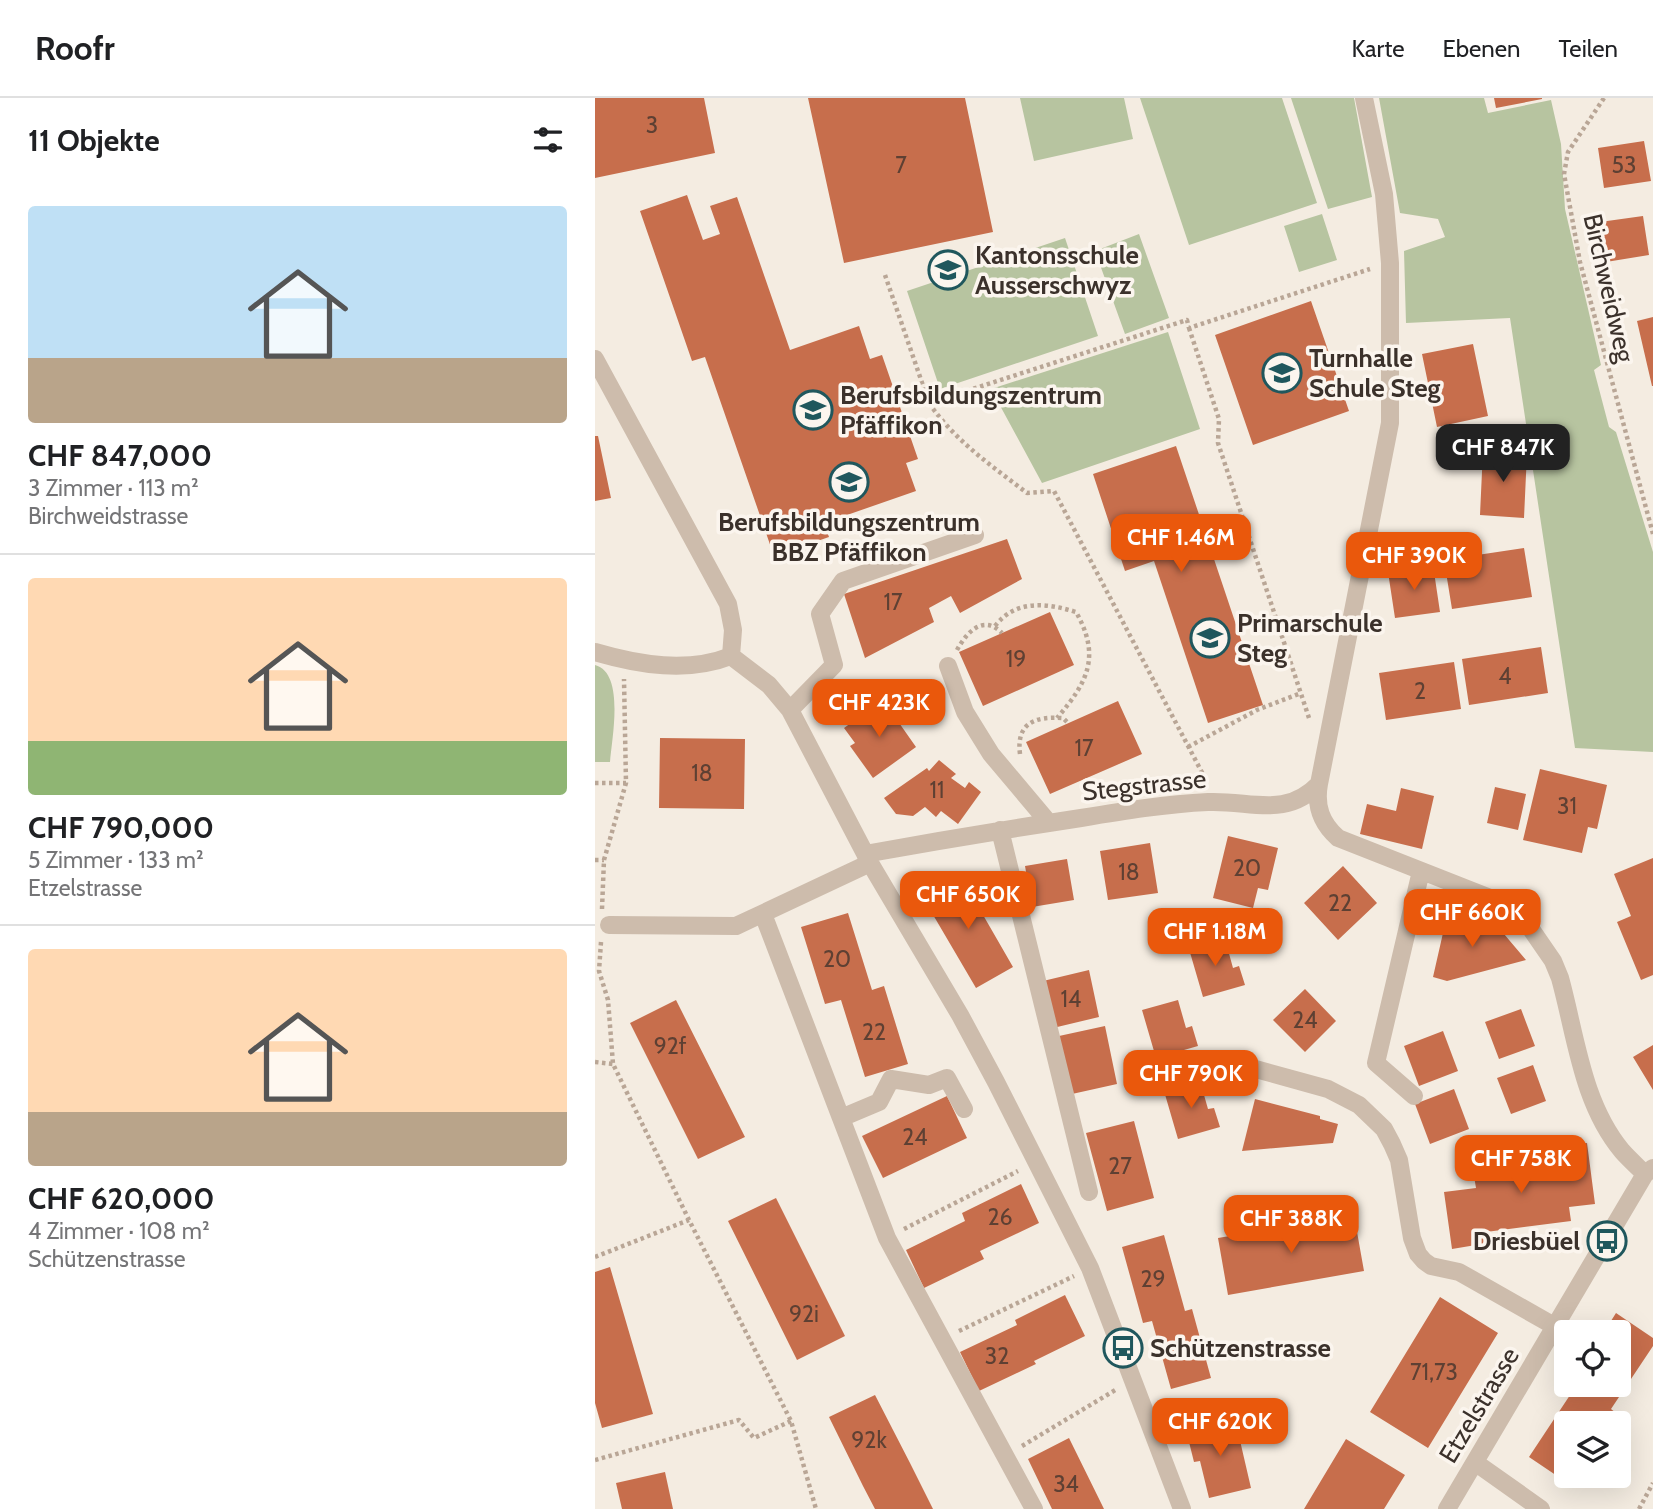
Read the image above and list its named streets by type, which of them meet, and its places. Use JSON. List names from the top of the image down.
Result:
{
  "streets": {
    "street": ["Stegstrasse", "Etzelstrasse"],
    "path": ["Birchweidweg"]
  },
  "places": {
    "school or university": [
      "Kantonsschule Ausserschwyz",
      "Turnhalle Schule Steg",
      "Berufsbildungszentrum Pfäffikon",
      "Berufsbildungszentrum BBZ Pfäffikon",
      "Primarschule Steg"
    ],
    "bus stop": ["Driesbüel", "Schützenstrasse"]
  },
  "house_numbers": [
    "3",
    "7",
    "53",
    "17",
    "19",
    "4",
    "2",
    "17",
    "18",
    "11",
    "31",
    "20",
    "18",
    "22",
    "20",
    "14",
    "24",
    "22",
    "92f",
    "24",
    "27",
    "26",
    "29",
    "92i",
    "32",
    "71,73",
    "92k",
    "34"
  ],
  "page": {
    "header": "Roofr",
    "nav": ["Karte", "Ebenen", "Teilen"],
    "heading": "11 Objekte",
    "list": [
      {
        "name": "CHF 847,000",
        "note": "3 Zimmer · 113 m² · Birchweidstrasse"
      },
      {
        "name": "CHF 790,000",
        "note": "5 Zimmer · 133 m² · Etzelstrasse"
      },
      {
        "name": "CHF 620,000",
        "note": "4 Zimmer · 108 m² · Schützenstrasse"
      }
    ],
    "price": [
      "CHF 847K",
      "CHF 1.46M",
      "CHF 390K",
      "CHF 423K",
      "CHF 650K",
      "CHF 660K",
      "CHF 1.18M",
      "CHF 790K",
      "CHF 758K",
      "CHF 388K",
      "CHF 620K"
    ]
  }
}
